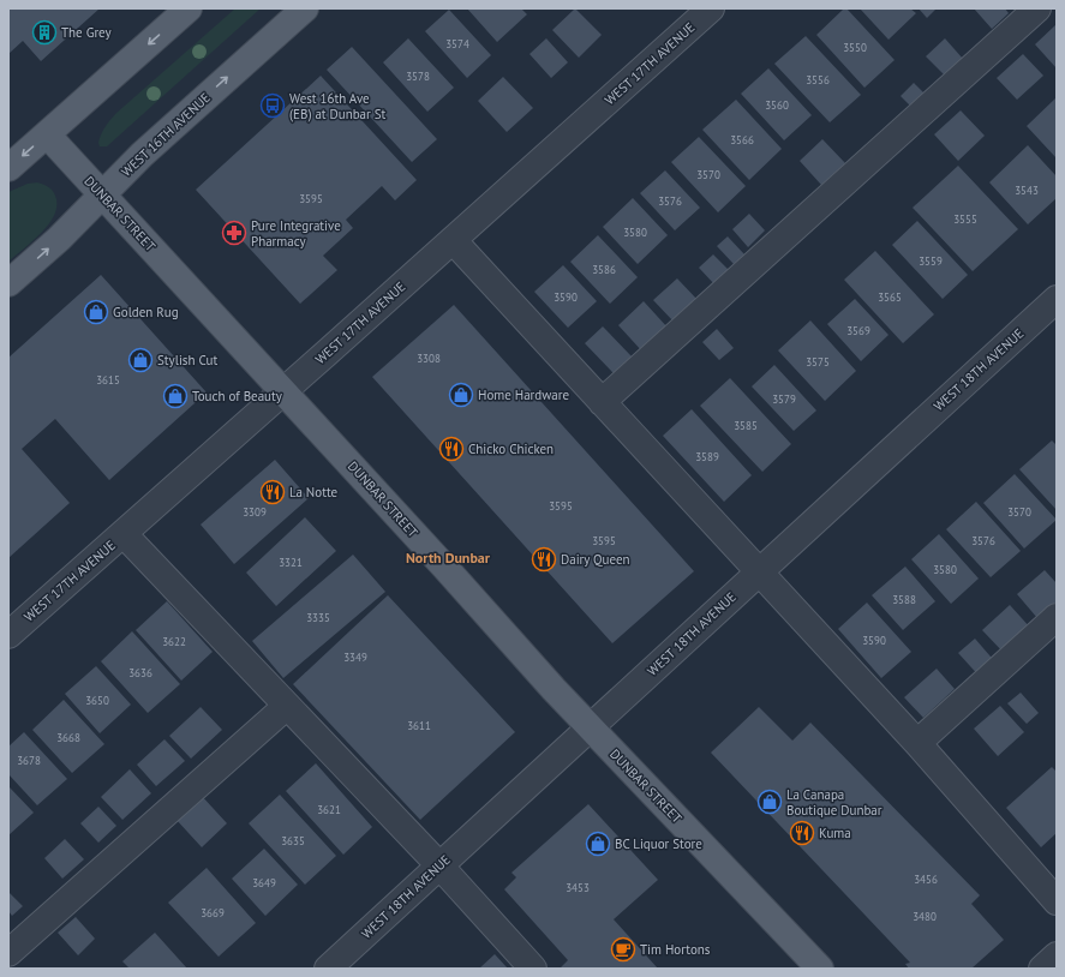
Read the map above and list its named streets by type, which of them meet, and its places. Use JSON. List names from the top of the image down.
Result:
{
  "streets": {
    "main road": ["WEST 16TH AVENUE", "DUNBAR STREET"],
    "street": ["WEST 17TH AVENUE", "WEST 18TH AVENUE"]
  },
  "crossings": [
    ["WEST 17TH AVENUE", "DUNBAR STREET"],
    ["WEST 16TH AVENUE", "DUNBAR STREET"],
    ["DUNBAR STREET", "WEST 18TH AVENUE"]
  ],
  "districts": ["North Dunbar"],
  "places": {
    "building": ["The Grey"],
    "bus stop": ["West 16th Ave (EB) at Dunbar St"],
    "pharmacy": ["Pure Integrative Pharmacy"],
    "shop": [
      "Golden Rug",
      "Stylish Cut",
      "Home Hardware",
      "Touch of Beauty",
      "La Canapa Boutique Dunbar",
      "BC Liquor Store"
    ],
    "restaurant": [
      "Chicko Chicken",
      "La Notte",
      "Dairy Queen",
      "Kuma"
    ],
    "cafe": ["Tim Hortons"]
  },
  "house_numbers": [
    "3574",
    "3550",
    "3578",
    "3556",
    "3560",
    "3566",
    "3570",
    "3543",
    "3595",
    "3576",
    "3555",
    "3580",
    "3559",
    "3586",
    "3590",
    "3565",
    "3569",
    "3308",
    "3575",
    "3615",
    "3579",
    "3585",
    "3589",
    "3595",
    "3309",
    "3570",
    "3595",
    "3576",
    "3321",
    "3580",
    "3588",
    "3335",
    "3590",
    "3622",
    "3349",
    "3636",
    "3650",
    "3611",
    "3668",
    "3678",
    "3621",
    "3635",
    "3456",
    "3649",
    "3453",
    "3669",
    "3480"
  ]
}
